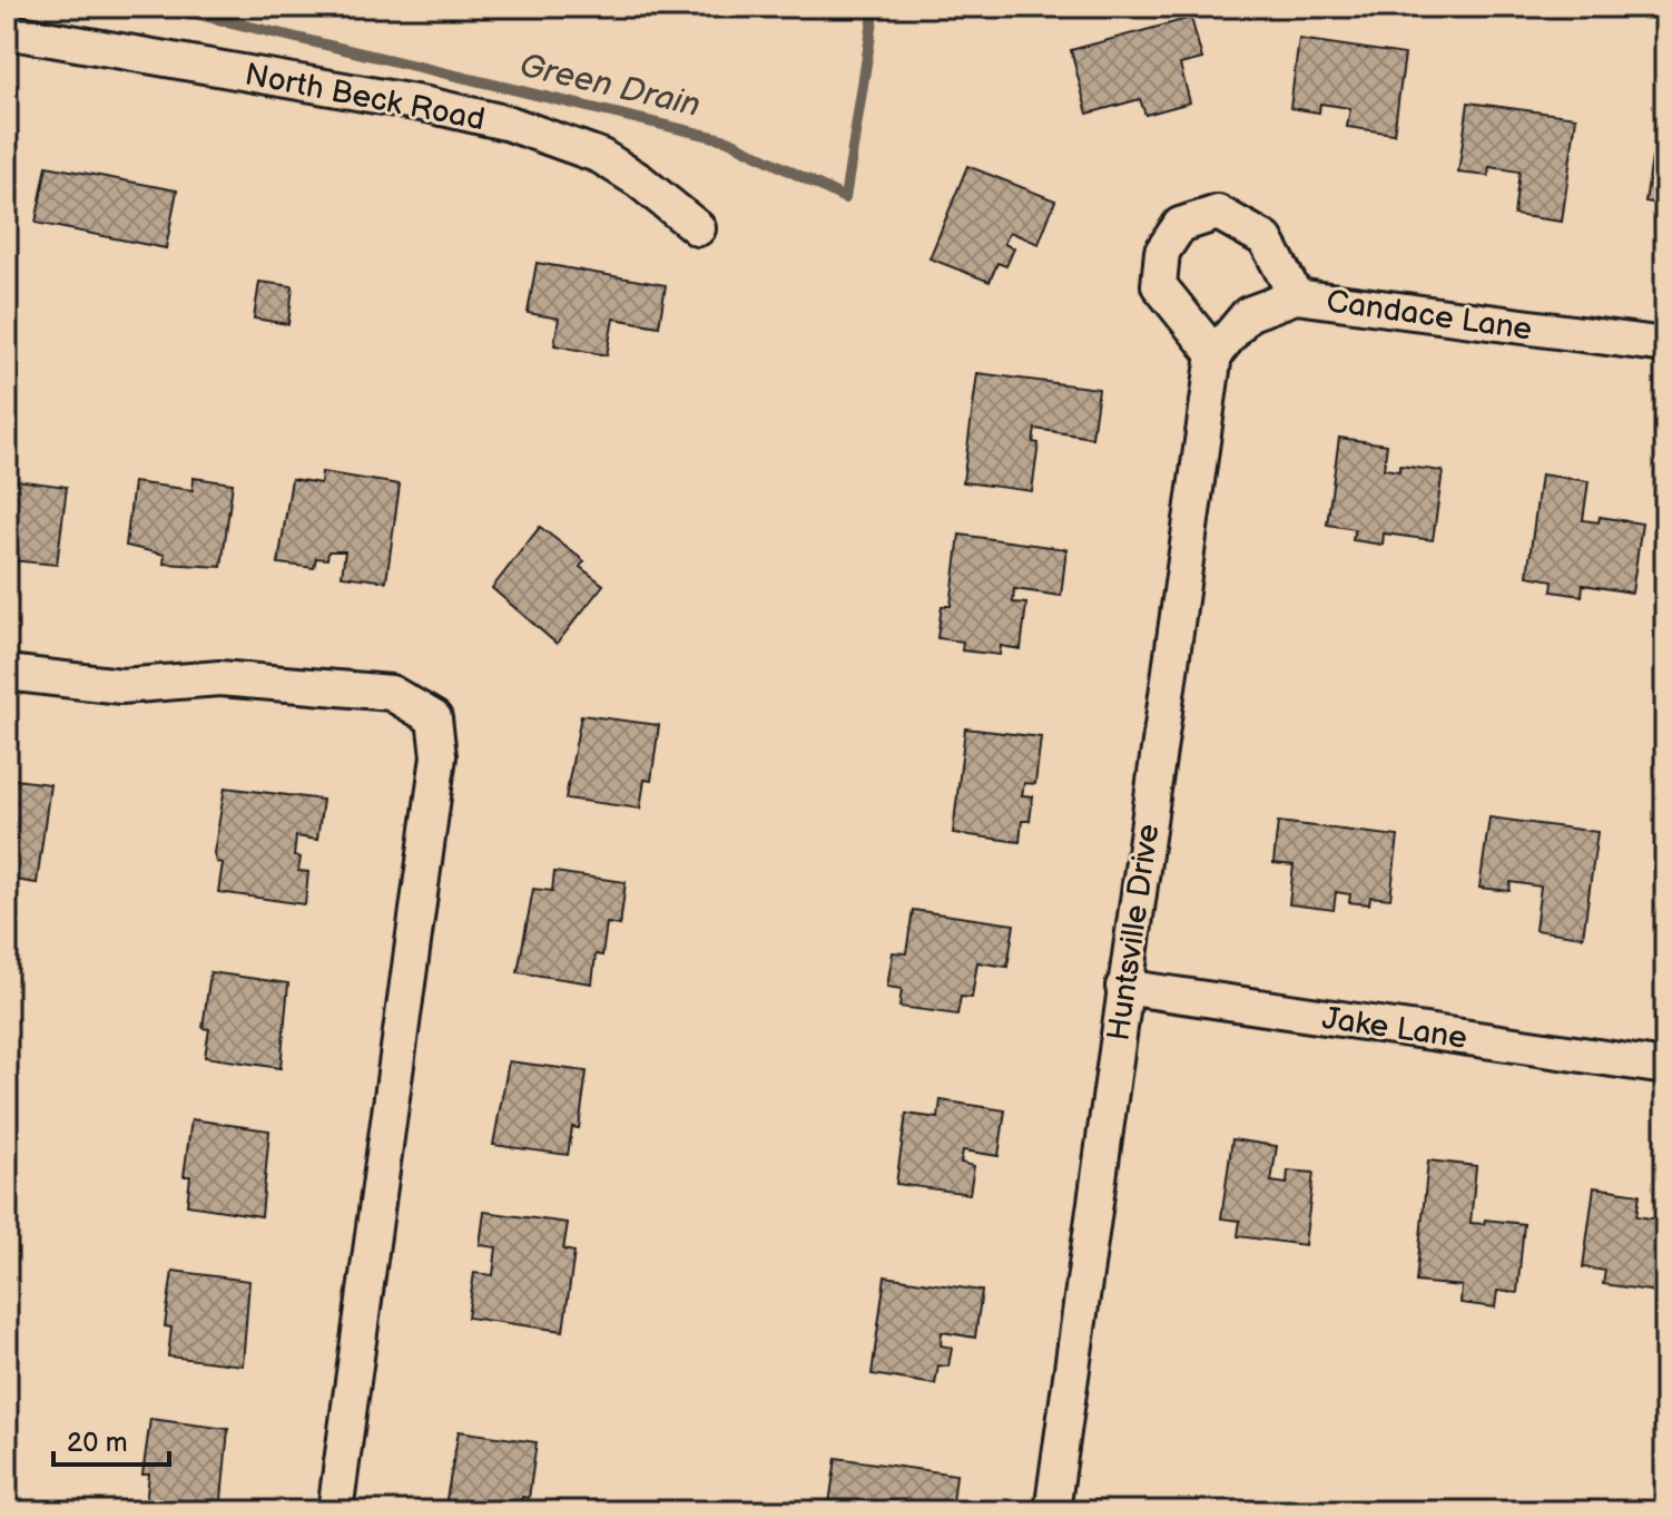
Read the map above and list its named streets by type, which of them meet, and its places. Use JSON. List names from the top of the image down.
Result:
{
  "streets": {
    "street": [
      "North Beck Road",
      "Candace Lane",
      "Huntsville Drive",
      "Jake Lane"
    ]
  },
  "crossings": [
    ["Candace Lane", "Huntsville Drive"],
    ["Huntsville Drive", "Jake Lane"]
  ],
  "water": ["Green Drain"],
  "scale_bar": "20 m"
}
